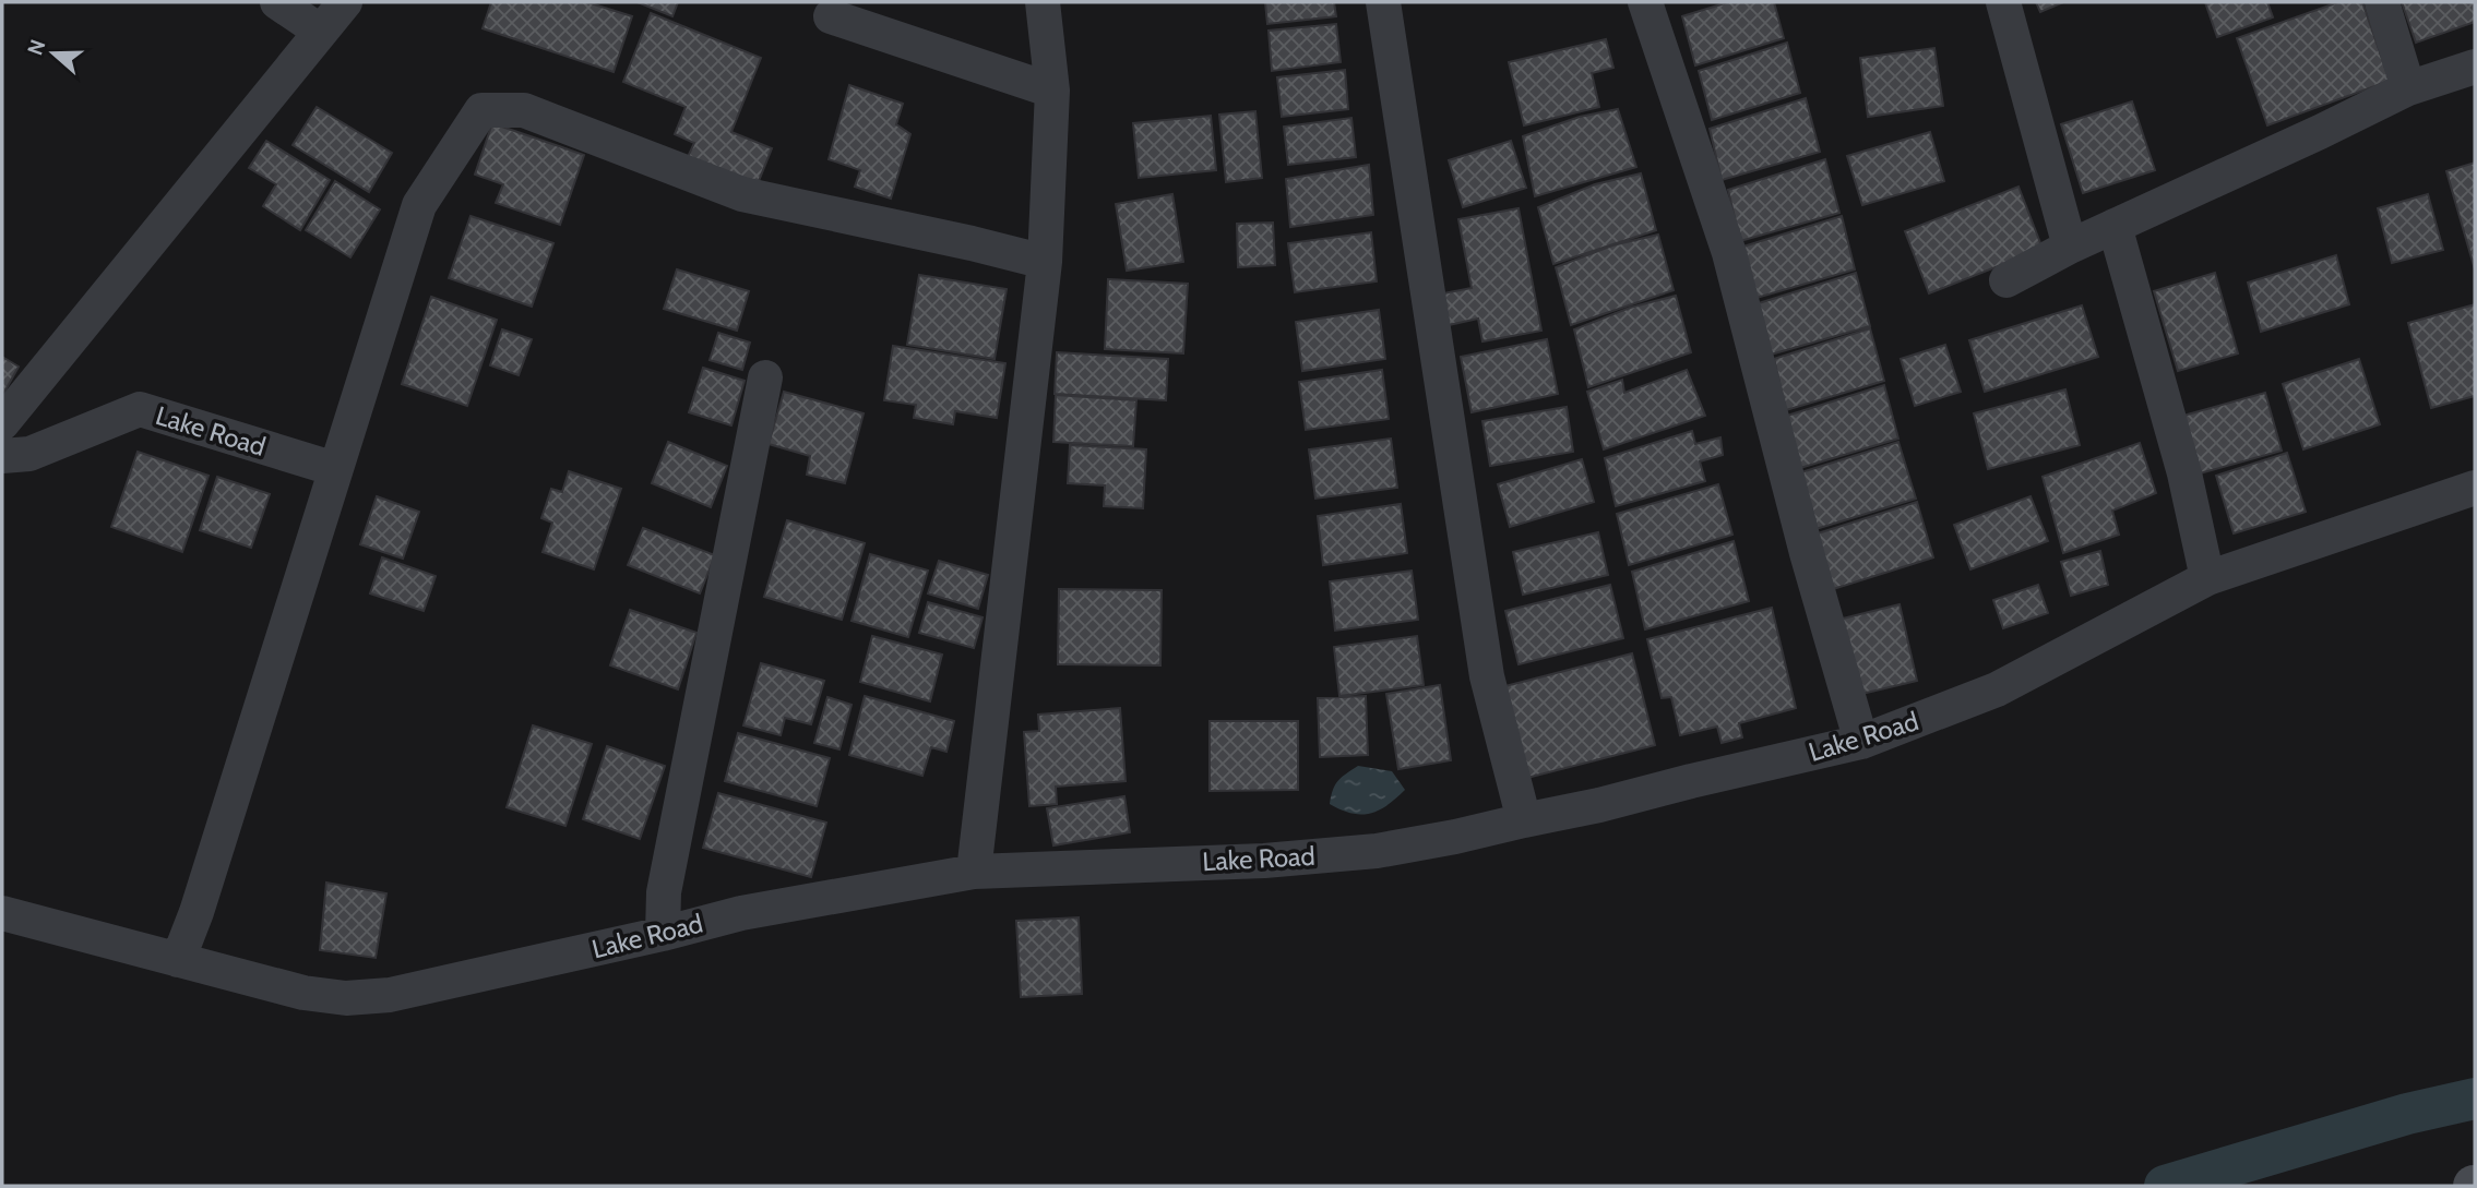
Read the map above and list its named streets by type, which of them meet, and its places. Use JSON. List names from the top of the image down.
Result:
{
  "streets": {
    "street": ["Lake Road"]
  },
  "north": "left"
}
